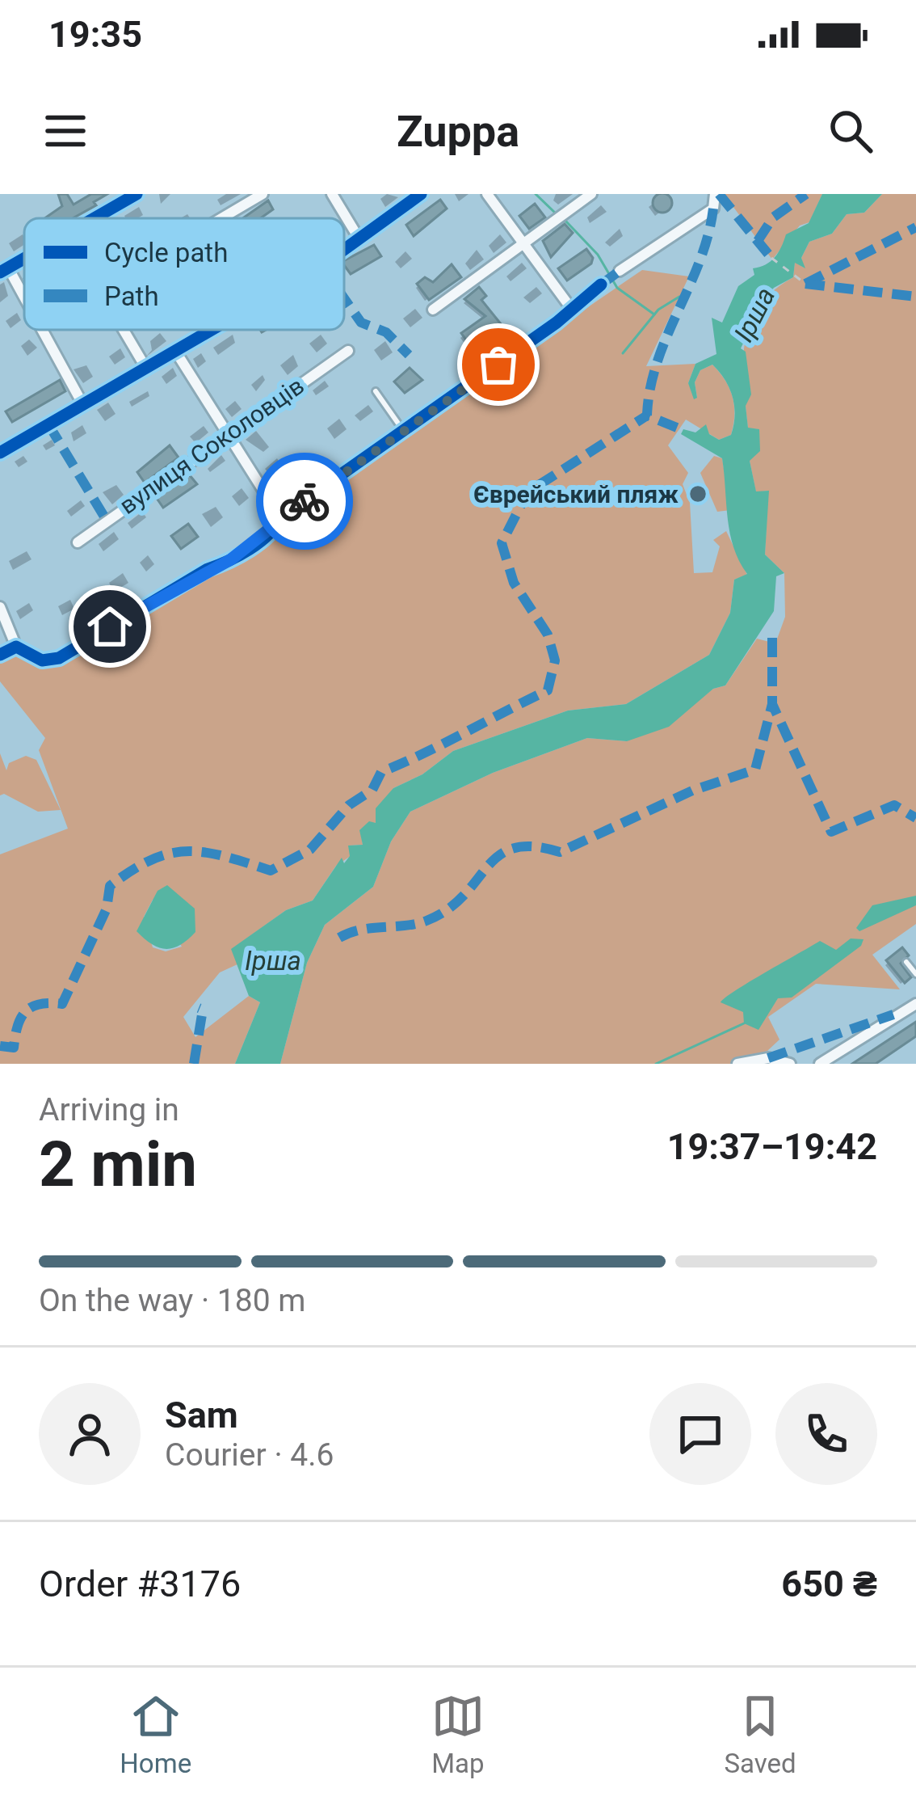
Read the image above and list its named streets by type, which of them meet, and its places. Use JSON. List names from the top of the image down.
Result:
{
  "streets": {
    "street": ["вулиця Соколовців"]
  },
  "water": ["Ірша"],
  "places": ["Єврейський пляж"],
  "legend": ["Cycle path", "Path"],
  "page": {
    "status": "19:35",
    "header": "Zuppa",
    "heading": ["2 min", "Arriving in", "19:37–19:42"],
    "panel": [
      "Sam",
      "Courier · 4.6",
      "Order #3176",
      "650 ₴"
    ],
    "bar": "On the way · 180 m",
    "tabs": ["Home", "Map", "Saved"]
  }
}
